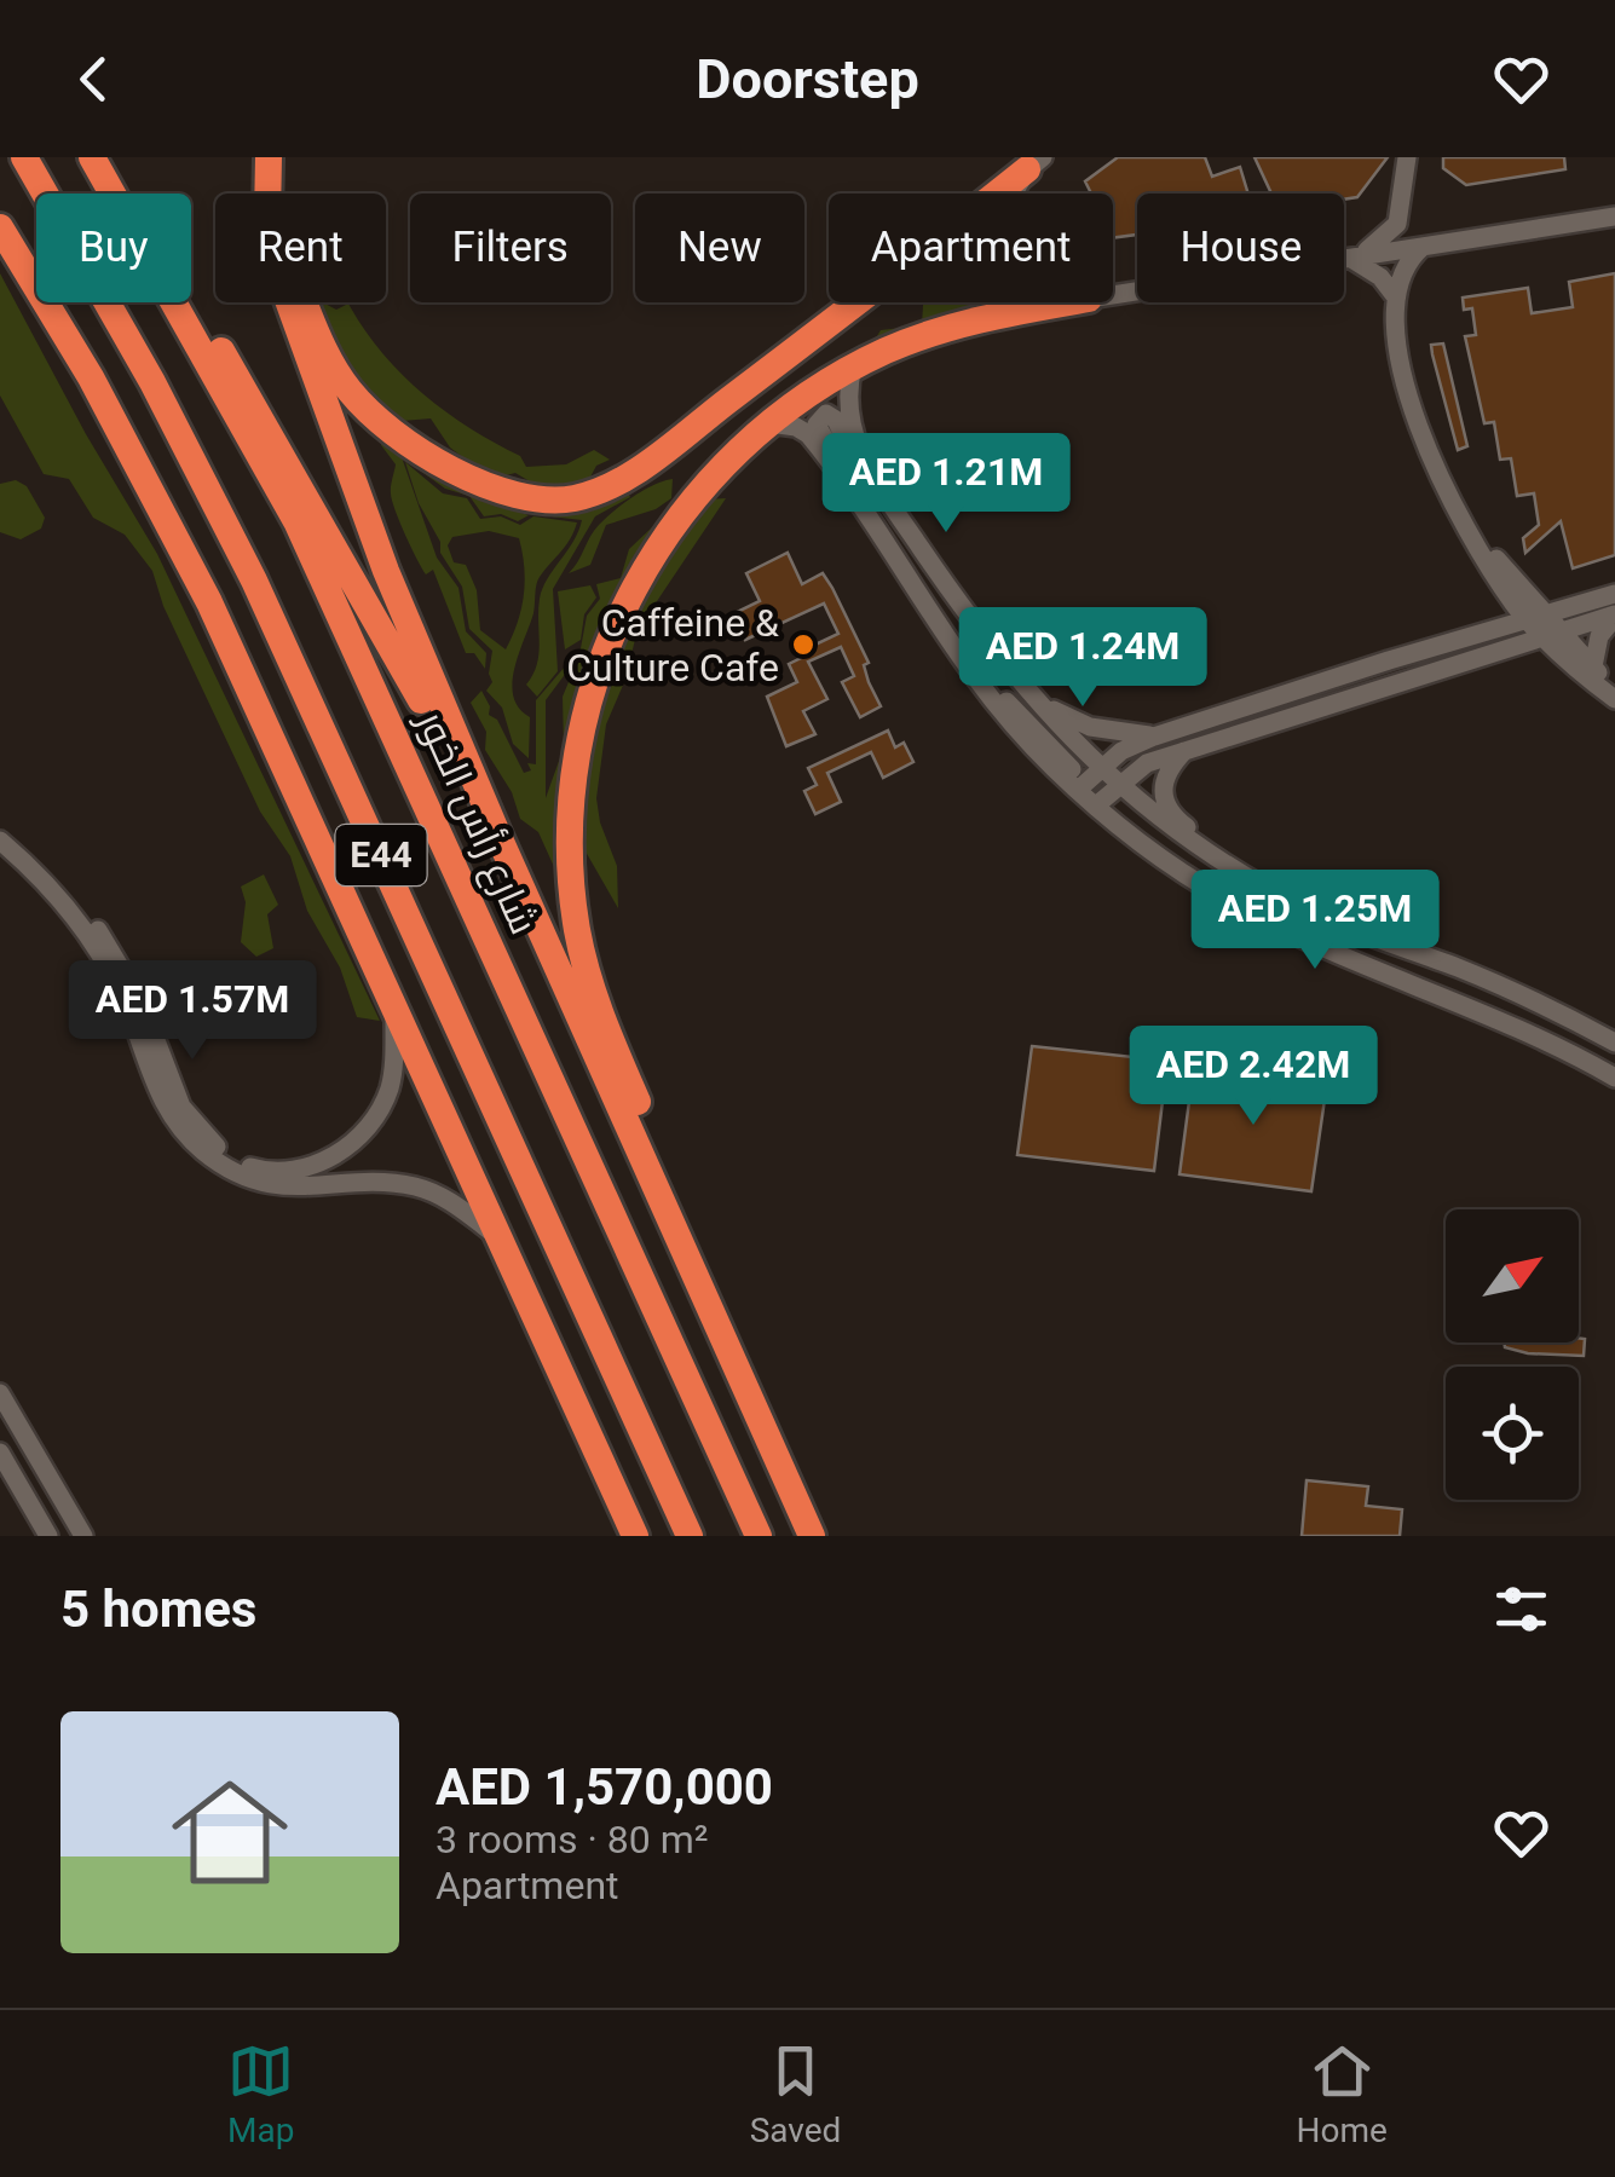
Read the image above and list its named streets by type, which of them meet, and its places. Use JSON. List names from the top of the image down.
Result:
{
  "streets": {
    "highway": ["شارع رأس الخور", "E44"]
  },
  "places": ["Caffeine & Culture Cafe"],
  "north": "top right",
  "page": {
    "header": "Doorstep",
    "chip": [
      "Buy",
      "Rent",
      "Filters",
      "New",
      "Apartment",
      "House"
    ],
    "price": [
      "AED 1.21M",
      "AED 1.24M",
      "AED 1.25M",
      "AED 1.57M",
      "AED 2.42M"
    ],
    "heading": "5 homes",
    "list": [
      {
        "name": "AED 1,570,000",
        "note": "3 rooms · 80 m² · Apartment"
      }
    ],
    "tabs": ["Map", "Saved", "Home"]
  }
}
